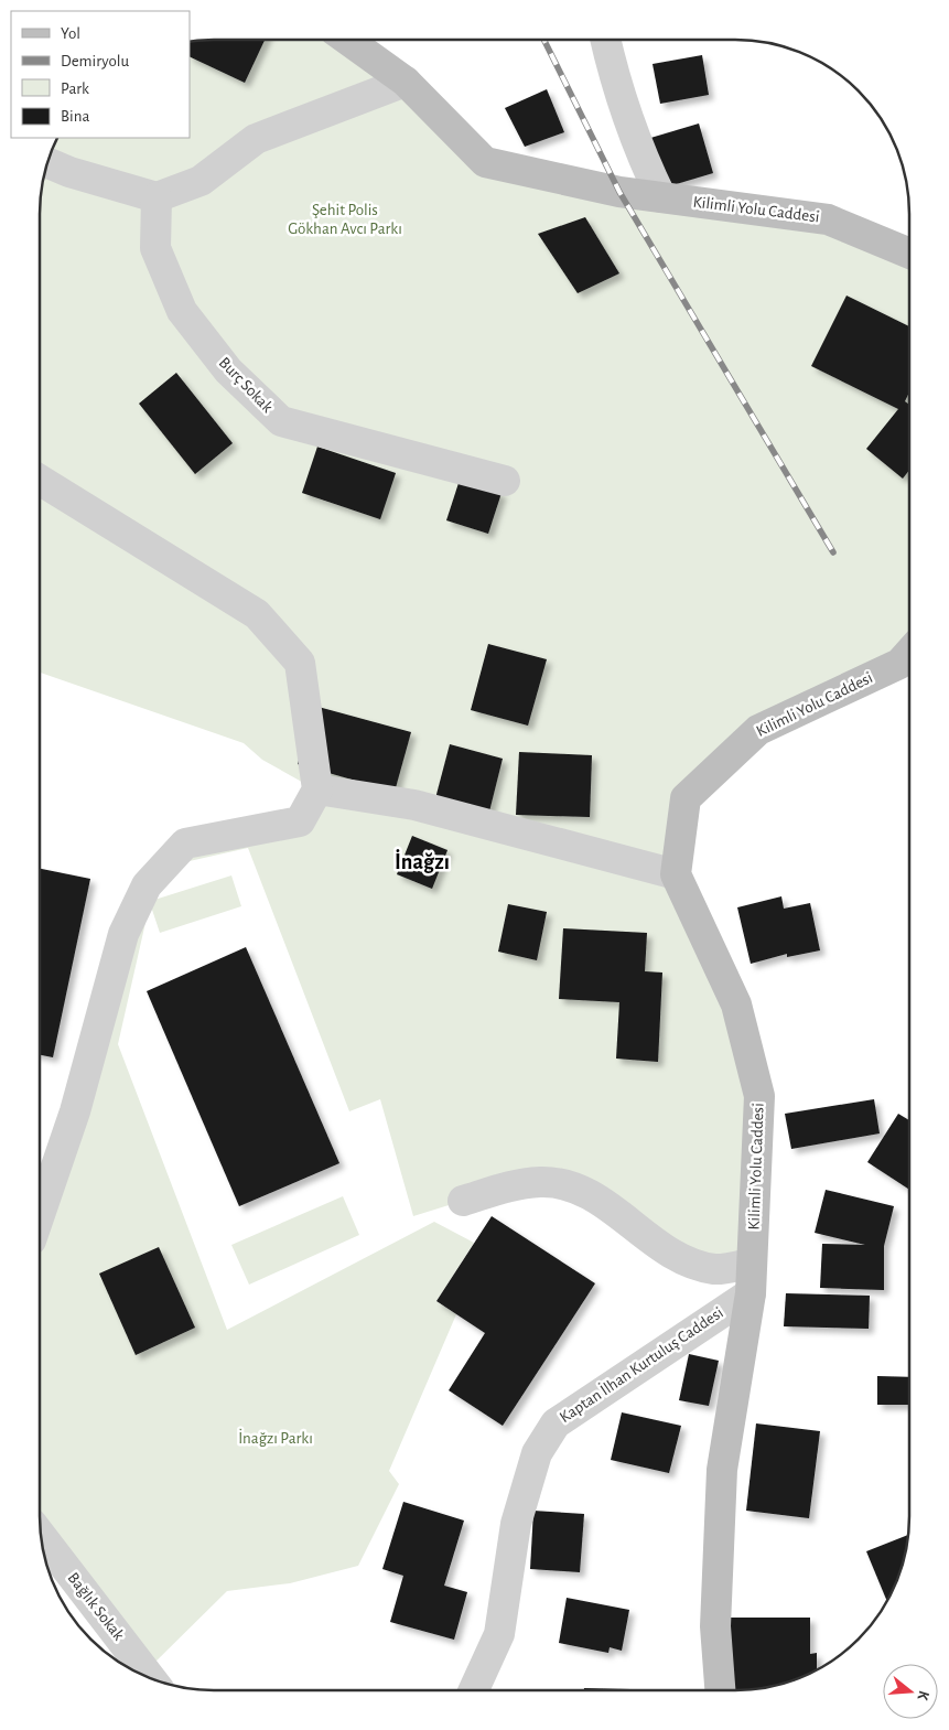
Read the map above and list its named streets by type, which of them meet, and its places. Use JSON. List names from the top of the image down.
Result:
{
  "streets": {
    "main road": ["Kilimli Yolu Caddesi"],
    "street": ["Burç Sokak", "Kaptan İlhan Kurtuluş Caddesi", "Bağlık Sokak"]
  },
  "crossings": [
    ["Kilimli Yolu Caddesi", "Kaptan İlhan Kurtuluş Caddesi"]
  ],
  "districts": ["İnağzı"],
  "parks": ["Şehit Polis Gökhan Avcı Parkı", "İnağzı Parkı"],
  "legend": [
    "Yol",
    "Demiryolu",
    "Park",
    "Bina"
  ],
  "north": "right"
}
